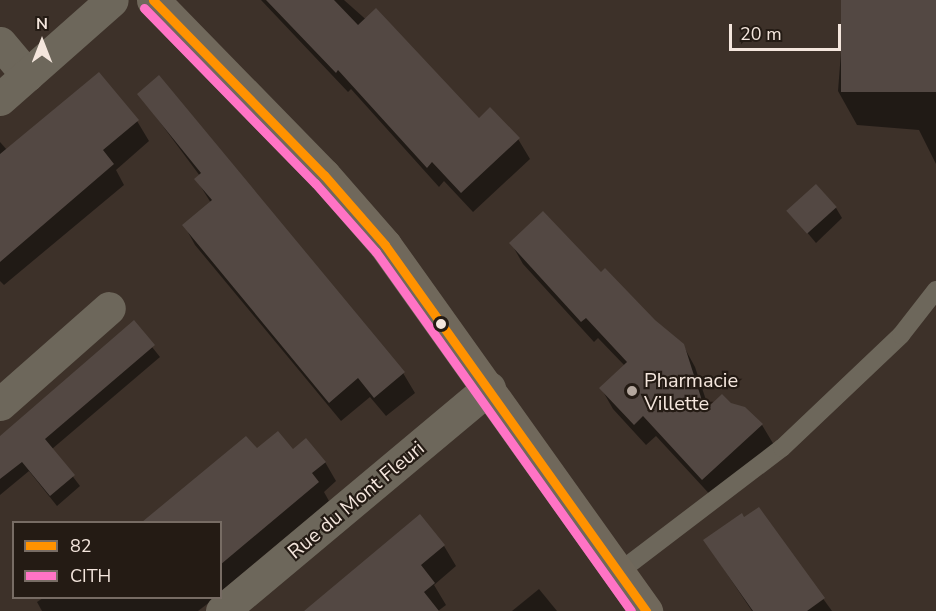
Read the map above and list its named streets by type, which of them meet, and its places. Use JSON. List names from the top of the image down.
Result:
{
  "streets": {
    "street": ["Rue du Mont Fleuri"]
  },
  "places": ["Pharmacie Villette"],
  "lines": ["transit line 82", "transit line CITH"],
  "legend": ["82", "CITH"],
  "scale_bar": "20 m",
  "north": "top"
}
